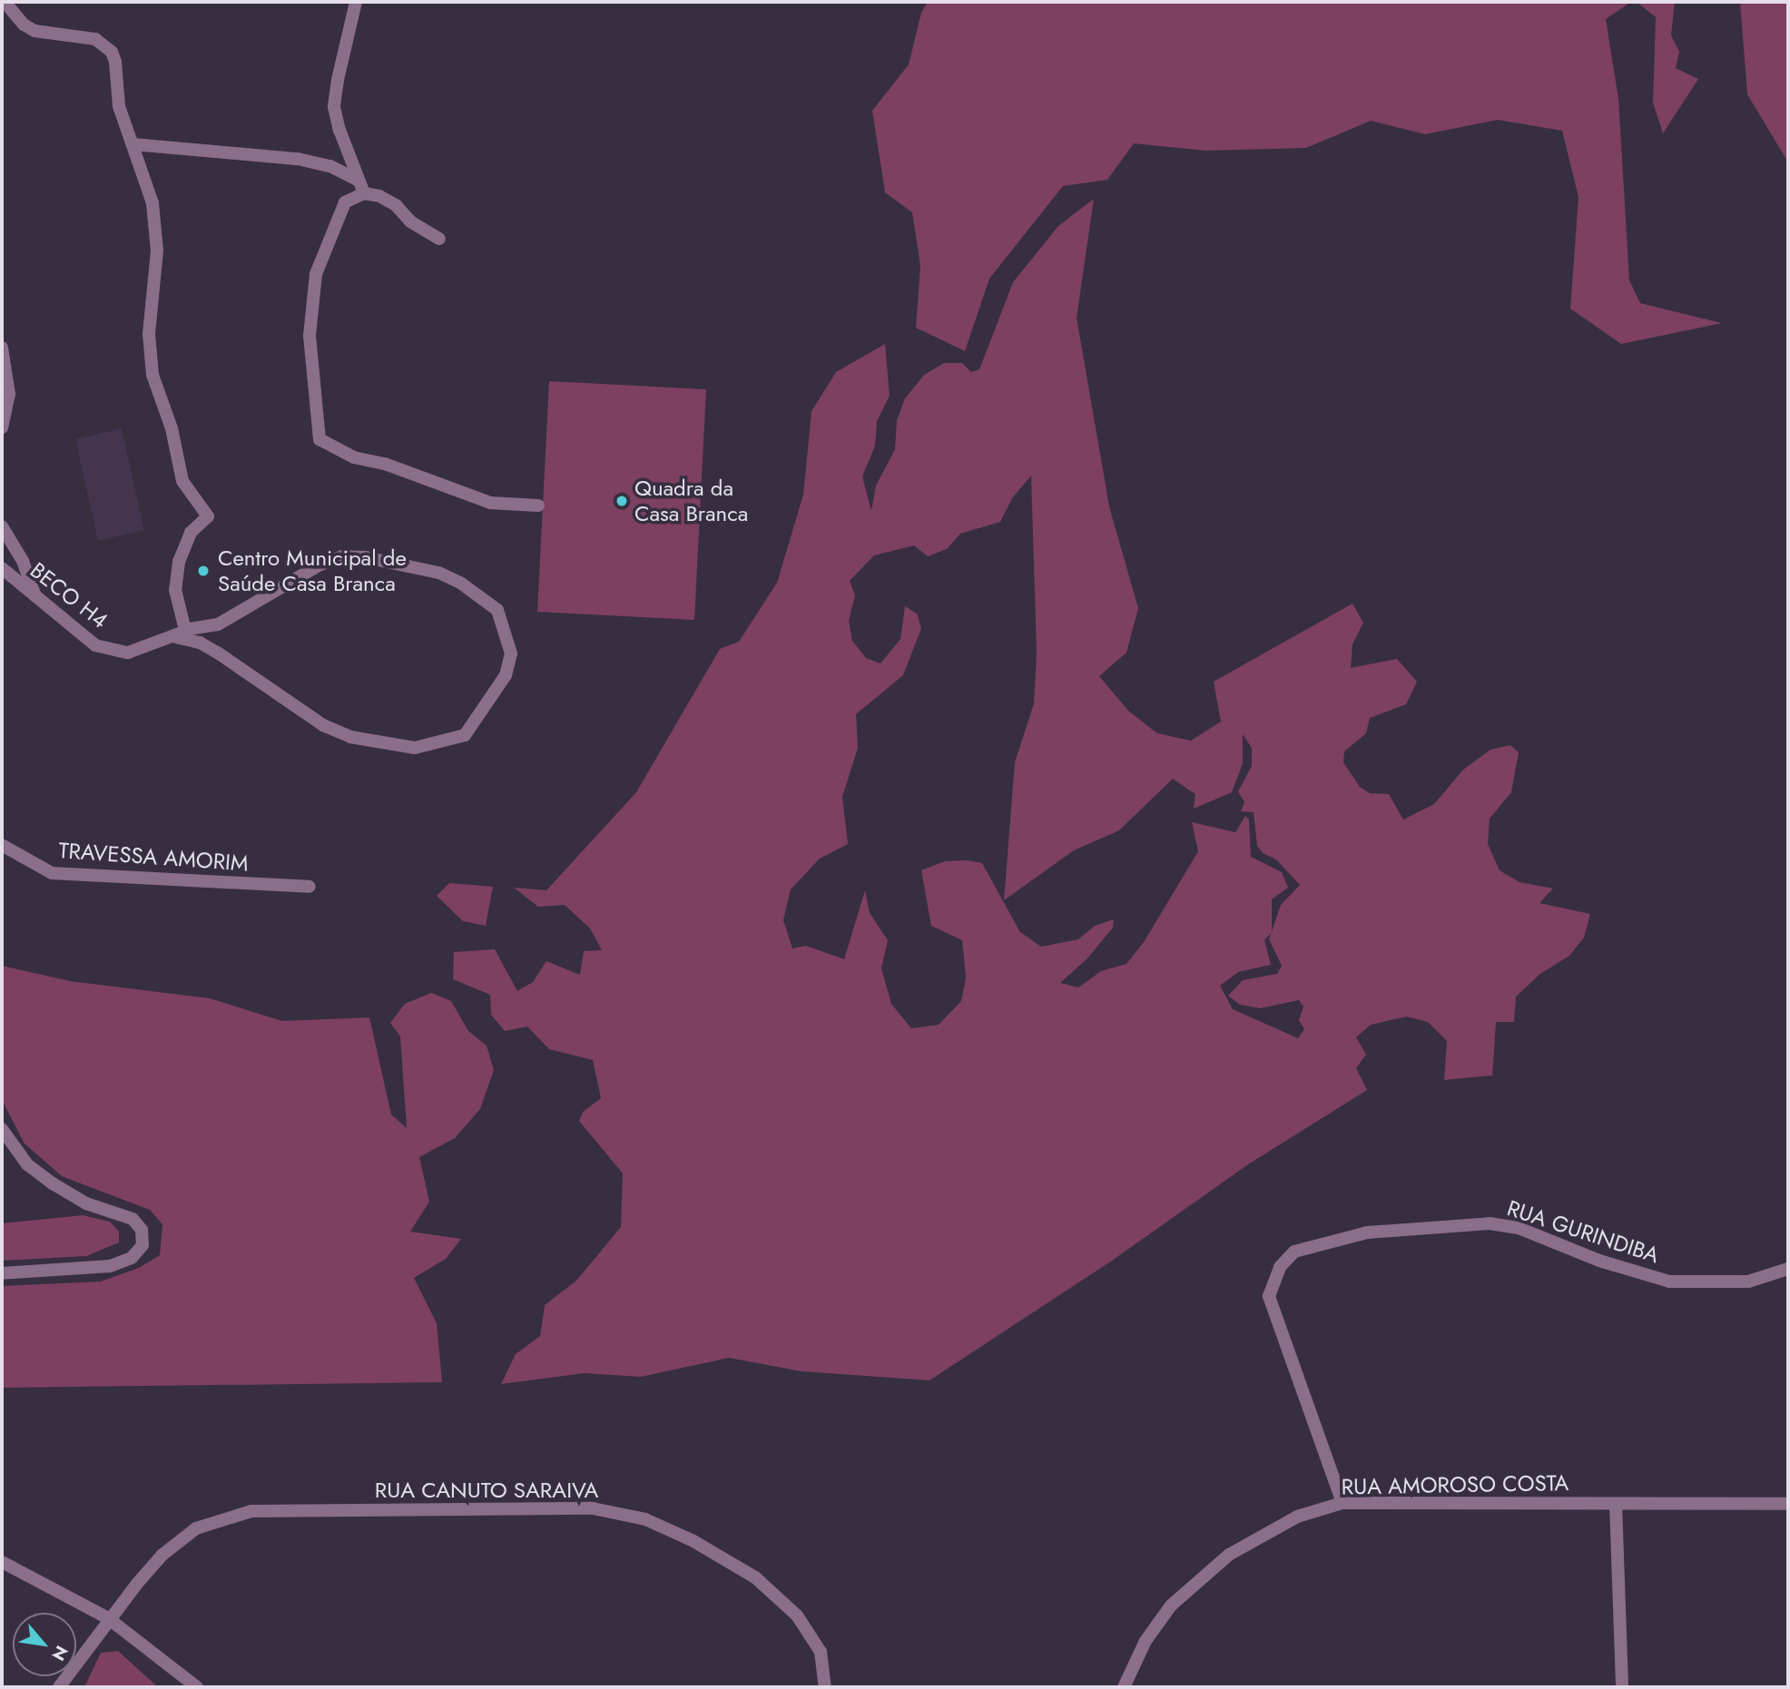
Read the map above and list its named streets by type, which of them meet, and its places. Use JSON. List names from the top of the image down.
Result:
{
  "streets": {
    "street": [
      "BECO H4",
      "TRAVESSA AMORIM",
      "RUA GURINDIBA",
      "RUA AMOROSO COSTA",
      "RUA CANUTO SARAIVA"
    ]
  },
  "crossings": [
    ["RUA GURINDIBA", "RUA AMOROSO COSTA"]
  ],
  "places": ["Quadra da Casa Branca", "Centro Municipal de Saúde Casa Branca"],
  "north": "bottom right"
}
